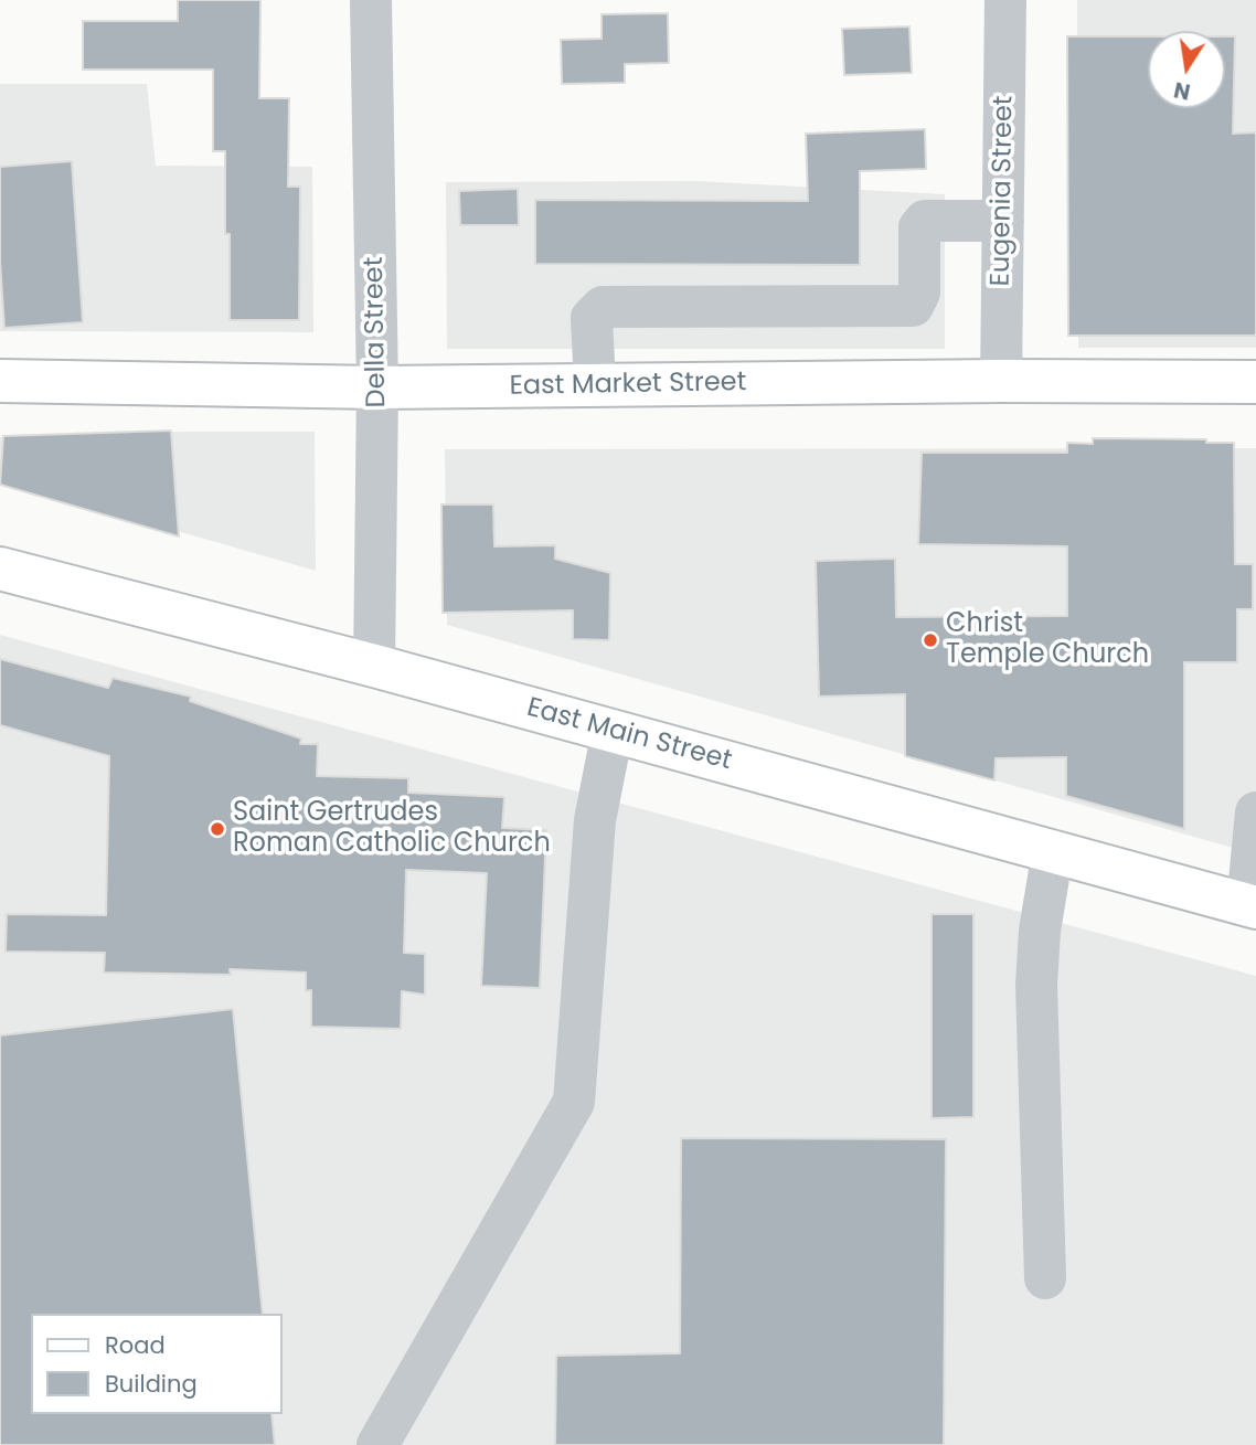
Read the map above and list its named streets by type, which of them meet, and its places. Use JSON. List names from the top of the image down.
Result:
{
  "streets": {
    "main road": ["East Market Street", "East Main Street"],
    "street": ["Eugenia Street", "Della Street"]
  },
  "crossings": [
    ["Eugenia Street", "East Market Street"],
    ["Della Street", "East Market Street"],
    ["Della Street", "East Main Street"]
  ],
  "places": ["Christ Temple Church", "Saint Gertrudes Roman Catholic Church"],
  "legend": ["Road", "Building"],
  "north": "bottom"
}
